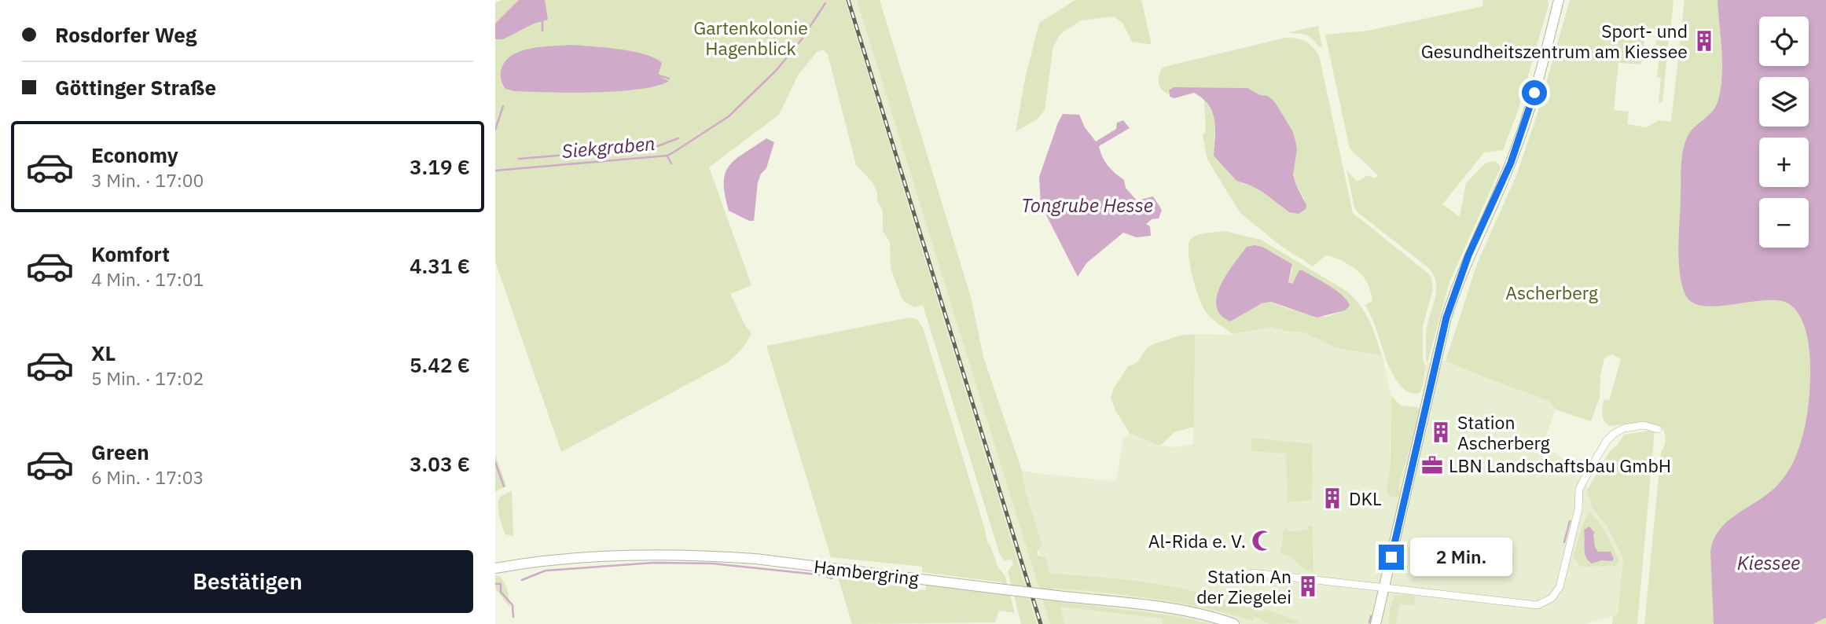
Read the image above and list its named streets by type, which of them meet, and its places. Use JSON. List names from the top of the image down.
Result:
{
  "streets": {
    "main road": ["Hambergring"]
  },
  "water": ["Siekgraben", "Tongrube Hesse", "Kiessee"],
  "parks": ["Gartenkolonie Hagenblick", "Ascherberg"],
  "places": {
    "building": [
      "Sport- und Gesundheitszentrum am Kiessee",
      "Station Ascherberg",
      "DKL",
      "Station An der Ziegelei"
    ],
    "office": ["LBN Landschaftsbau GmbH"],
    "mosque": ["Al-Rida e. V."]
  },
  "page": {
    "banner": ["Rosdorfer Weg", "Göttinger Straße"],
    "map_buttons": ["+", "−"],
    "list": [
      {
        "name": "Economy",
        "note": "3 Min. · 17:00",
        "value": "3.19 €"
      },
      {
        "name": "Komfort",
        "note": "4 Min. · 17:01",
        "value": "4.31 €"
      },
      {
        "name": "XL",
        "note": "5 Min. · 17:02",
        "value": "5.42 €"
      },
      {
        "name": "Green",
        "note": "6 Min. · 17:03",
        "value": "3.03 €"
      }
    ],
    "bubble": "2 Min.",
    "buttons": "Bestätigen"
  }
}
